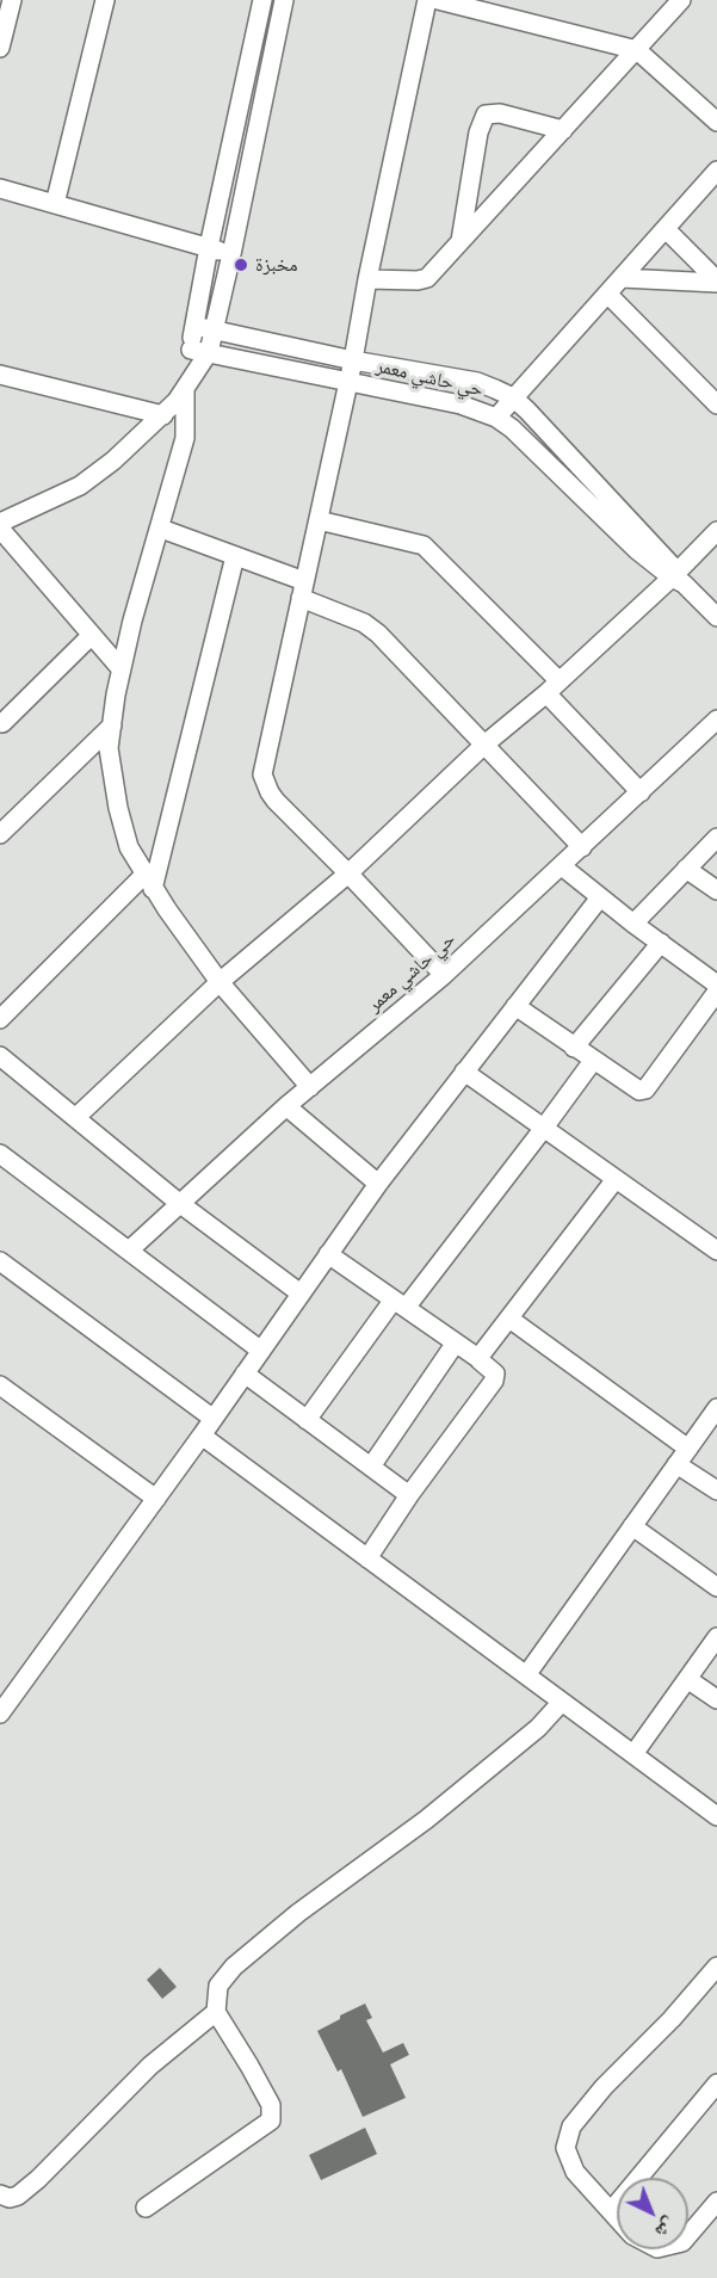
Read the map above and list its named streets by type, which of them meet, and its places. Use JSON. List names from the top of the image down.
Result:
{
  "streets": {
    "street": ["حي حاشي معمر"]
  },
  "places": ["مخبزة"],
  "north": "bottom right"
}
